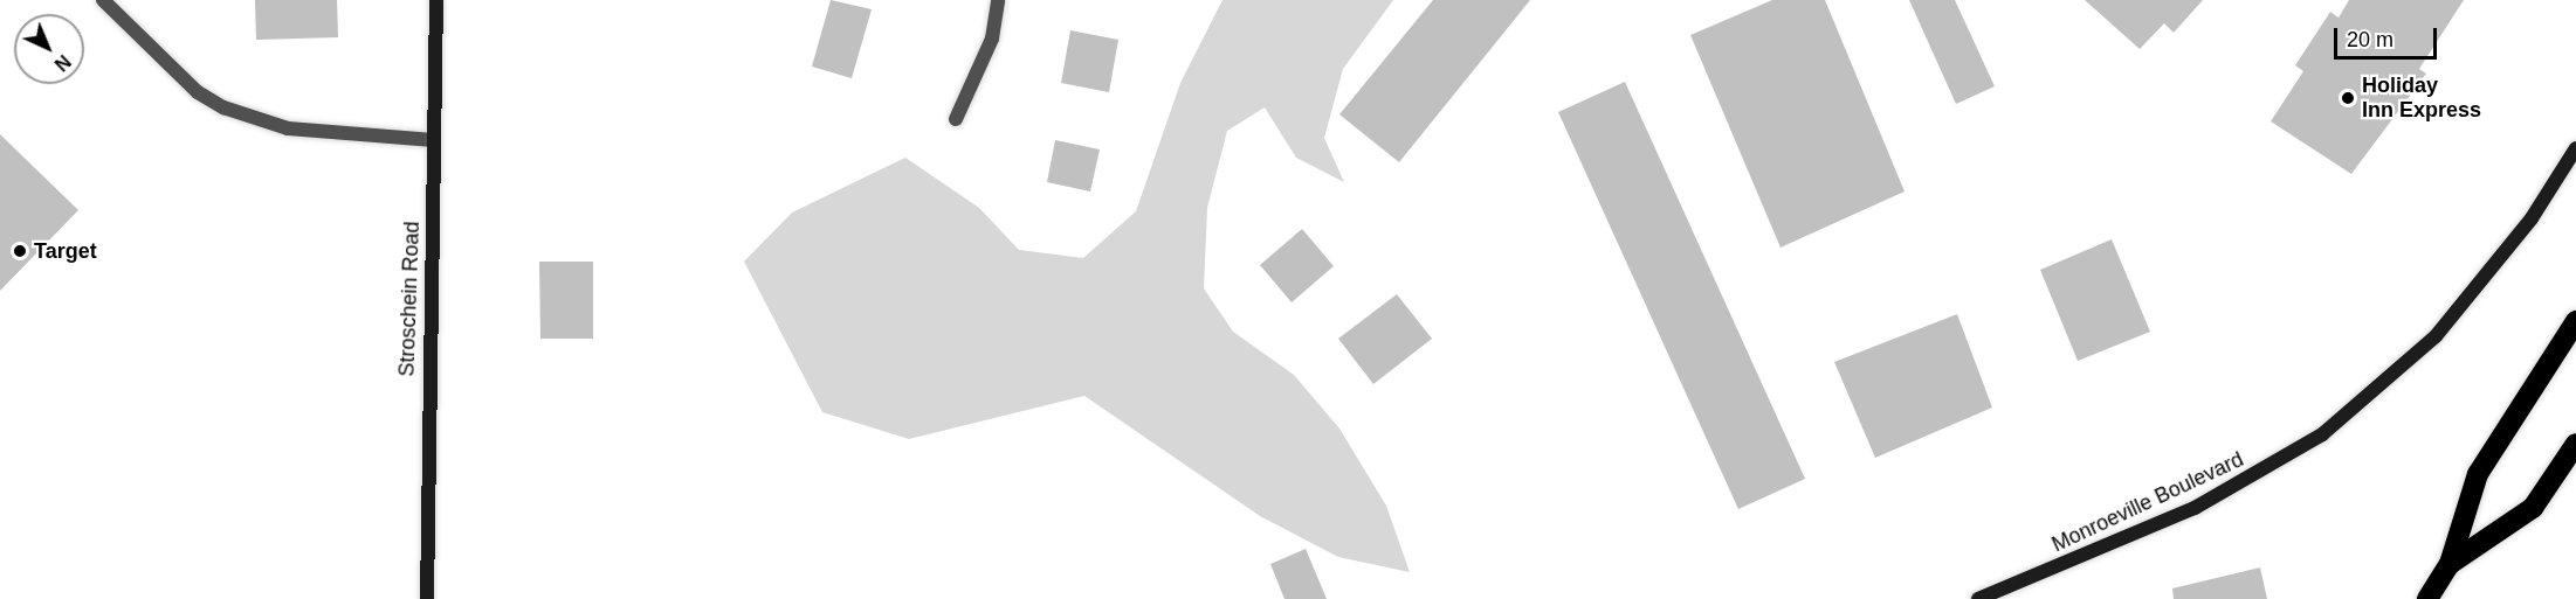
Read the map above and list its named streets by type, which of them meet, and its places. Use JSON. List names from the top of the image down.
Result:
{
  "streets": {
    "main road": ["Stroschein Road", "Monroeville Boulevard"]
  },
  "places": ["Holiday Inn Express", "Target"],
  "scale_bar": "20 m",
  "north": "bottom right"
}
